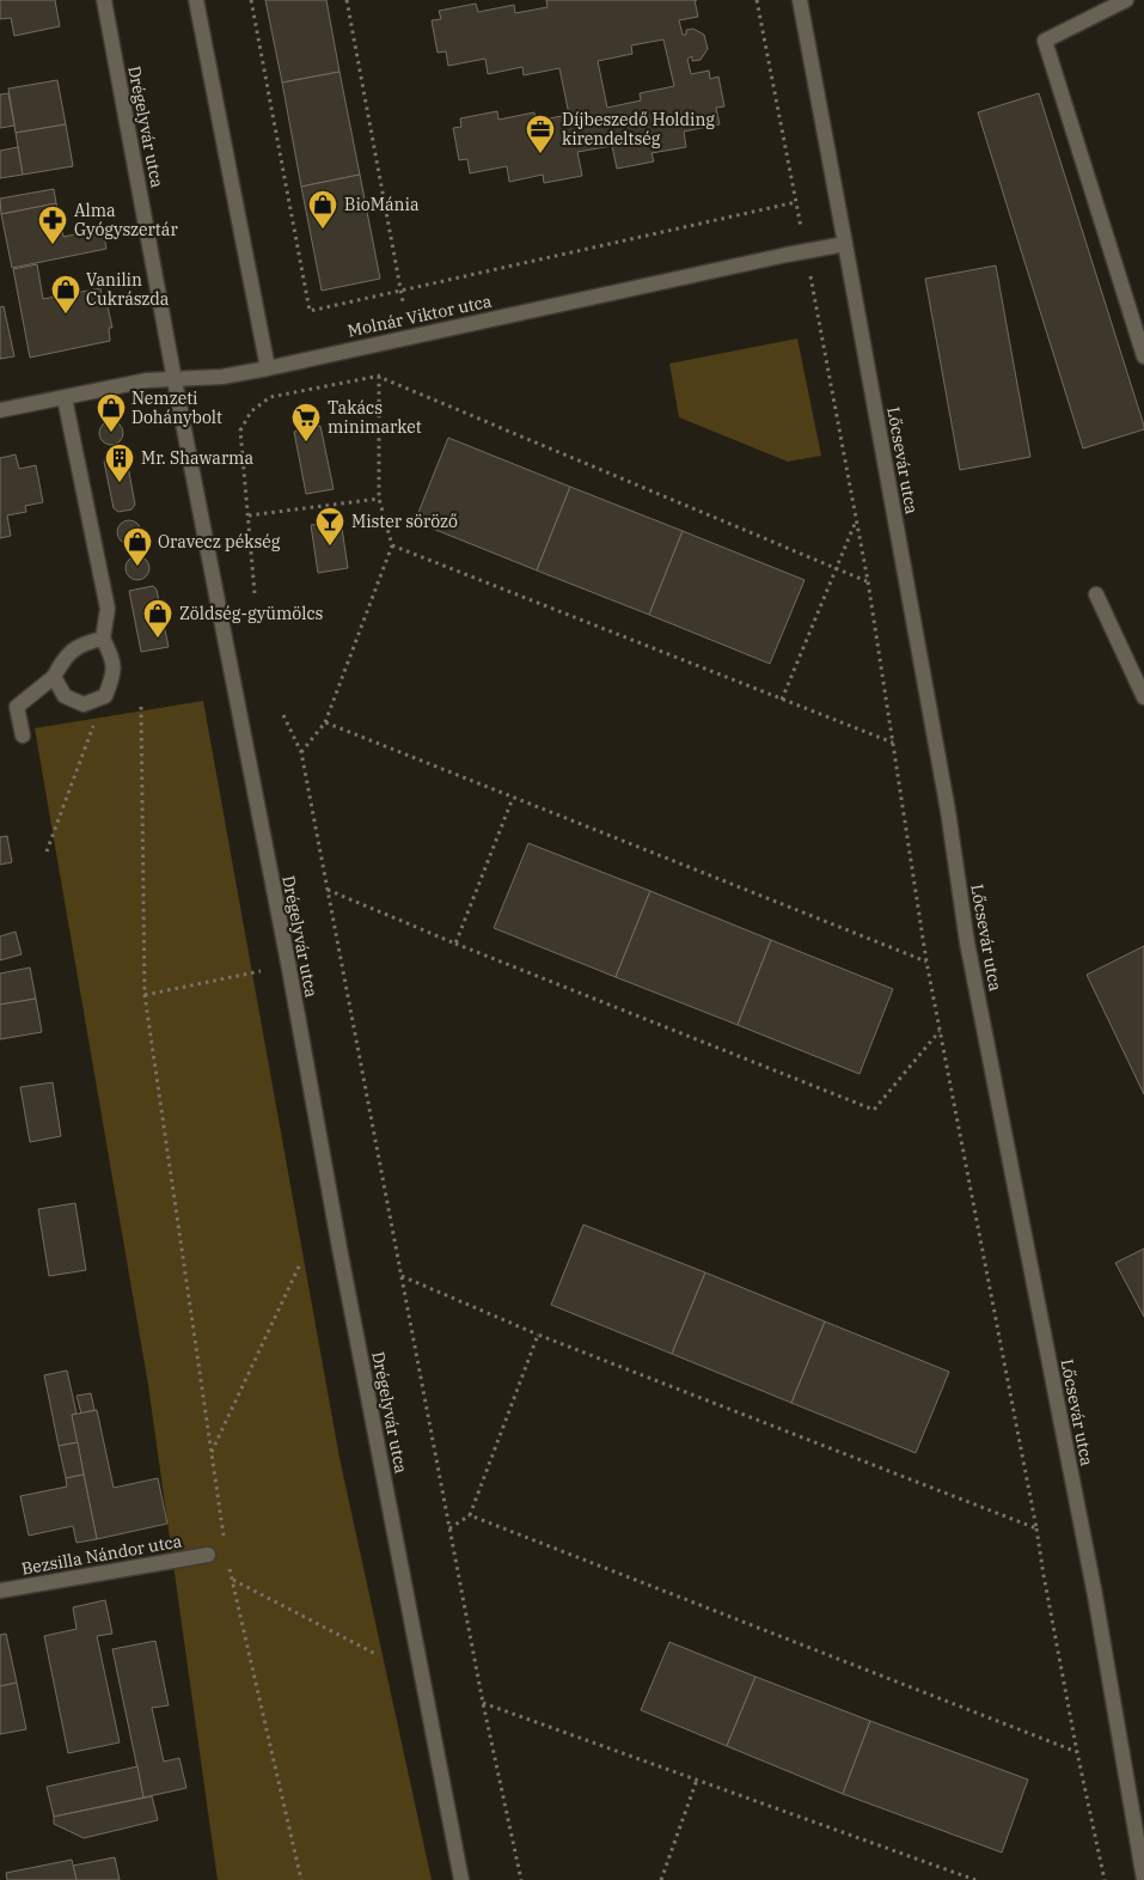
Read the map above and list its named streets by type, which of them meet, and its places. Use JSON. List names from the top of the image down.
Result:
{
  "streets": {
    "street": [
      "Drégelyvár utca",
      "Molnár Viktor utca",
      "Lőcsevár utca",
      "Bezsilla Nándor utca"
    ]
  },
  "crossings": [
    ["Drégelyvár utca", "Molnár Viktor utca"],
    ["Molnár Viktor utca", "Lőcsevár utca"]
  ],
  "places": {
    "office": ["Díjbeszedő Holding kirendeltség"],
    "shop": [
      "BioMánia",
      "Vanilin Cukrászda",
      "Nemzeti Dohánybolt",
      "Oravecz pékség",
      "Zöldség-gyümölcs"
    ],
    "pharmacy": ["Alma Gyógyszertár"],
    "supermarket": ["Takács minimarket"],
    "building": ["Mr. Shawarma"],
    "bar": ["Mister söröző"]
  }
}
